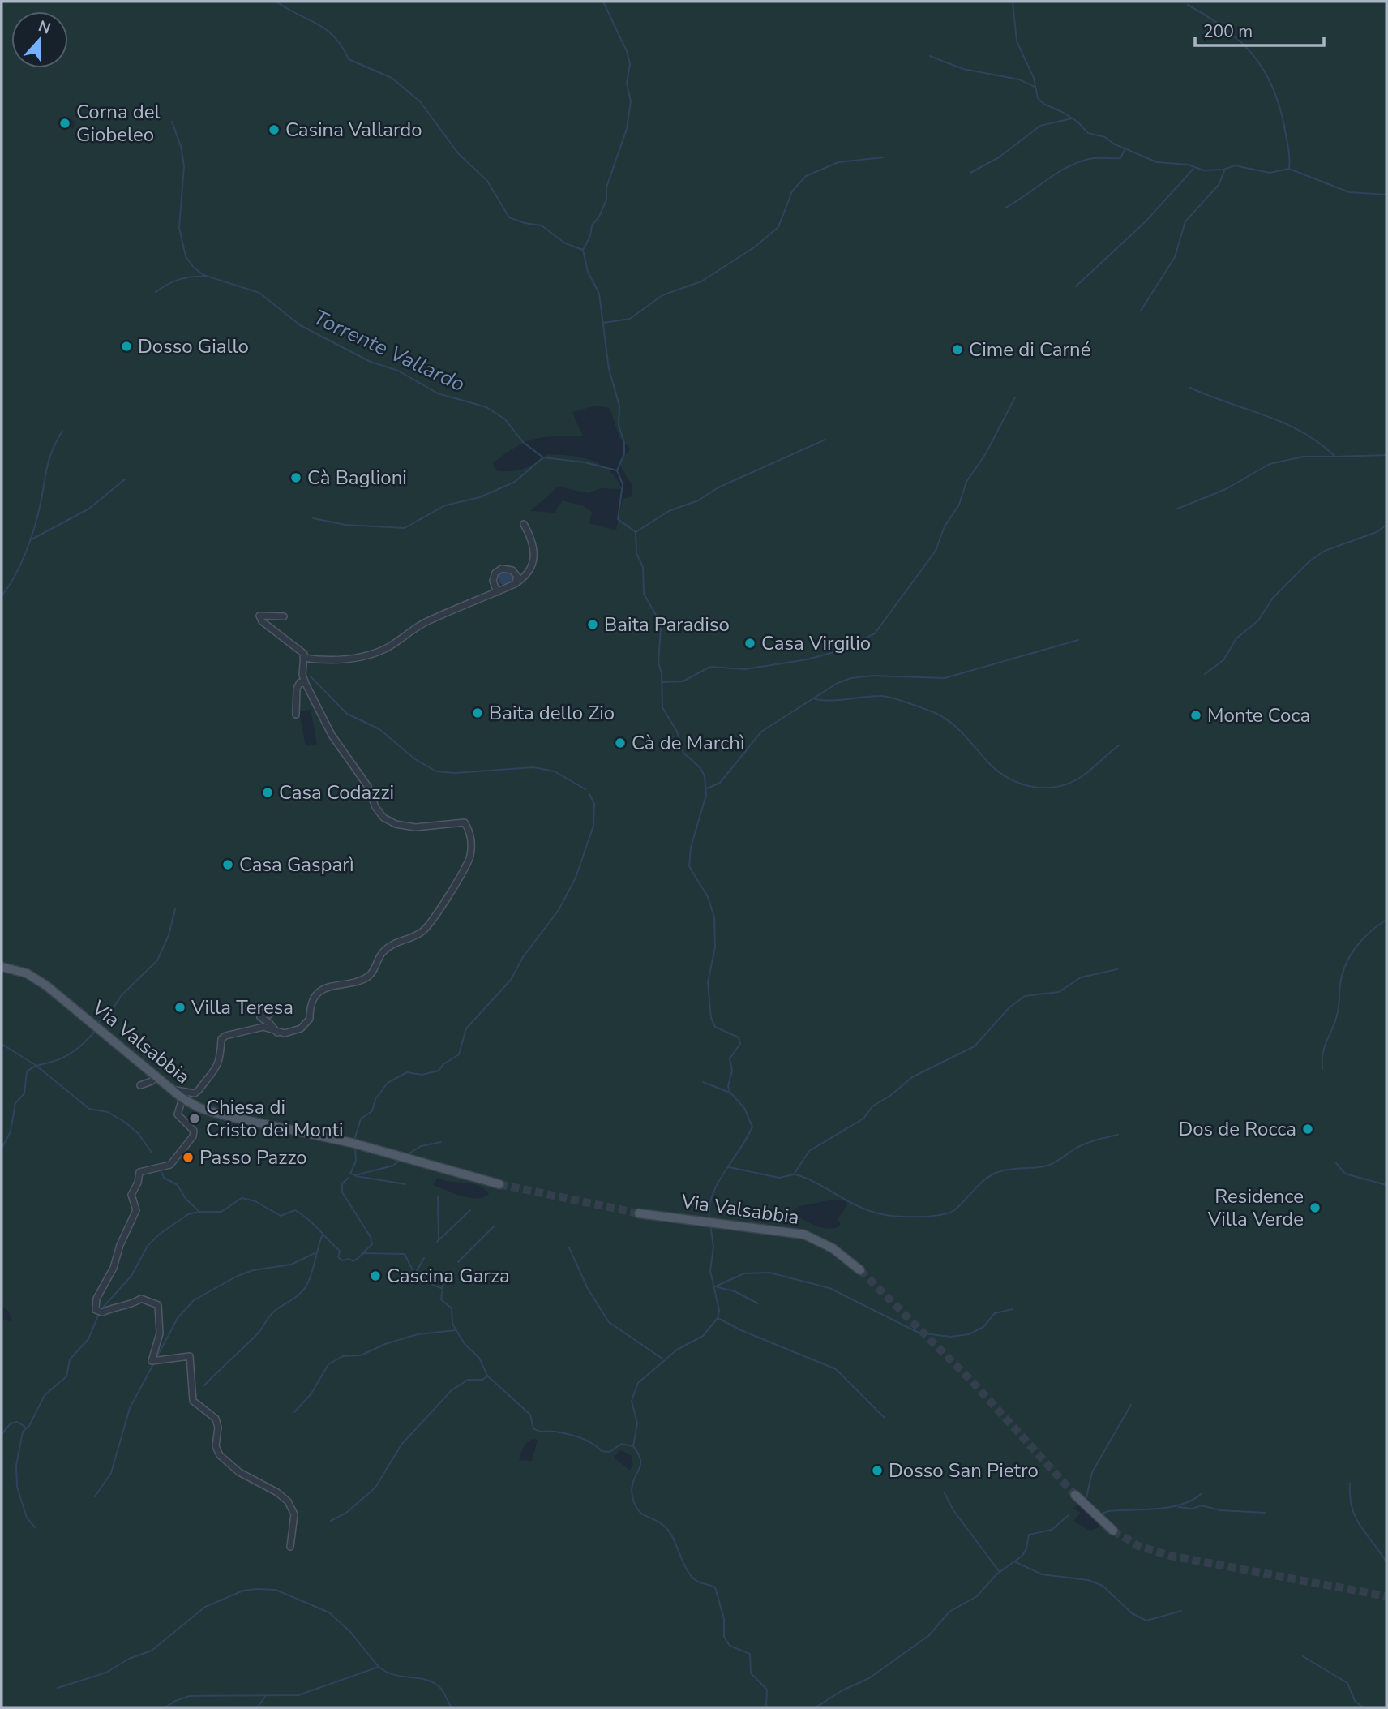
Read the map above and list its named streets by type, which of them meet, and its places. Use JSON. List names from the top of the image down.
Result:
{
  "streets": {
    "main road": ["Via Valsabbia"]
  },
  "water": ["Torrente Vallardo"],
  "places": [
    "Corna del Giobeleo",
    "Casina Vallardo",
    "Dosso Giallo",
    "Cime di Carné",
    "Cà Baglioni",
    "Baita Paradiso",
    "Casa Virgilio",
    "Baita dello Zio",
    "Monte Coca",
    "Cà de Marchì",
    "Casa Codazzi",
    "Casa Gasparì",
    "Villa Teresa",
    "Chiesa di Cristo dei Monti",
    "Dos de Rocca",
    "Passo Pazzo",
    "Residence Villa Verde",
    "Cascina Garza",
    "Dosso San Pietro"
  ],
  "scale_bar": "200 m",
  "north": "top"
}
